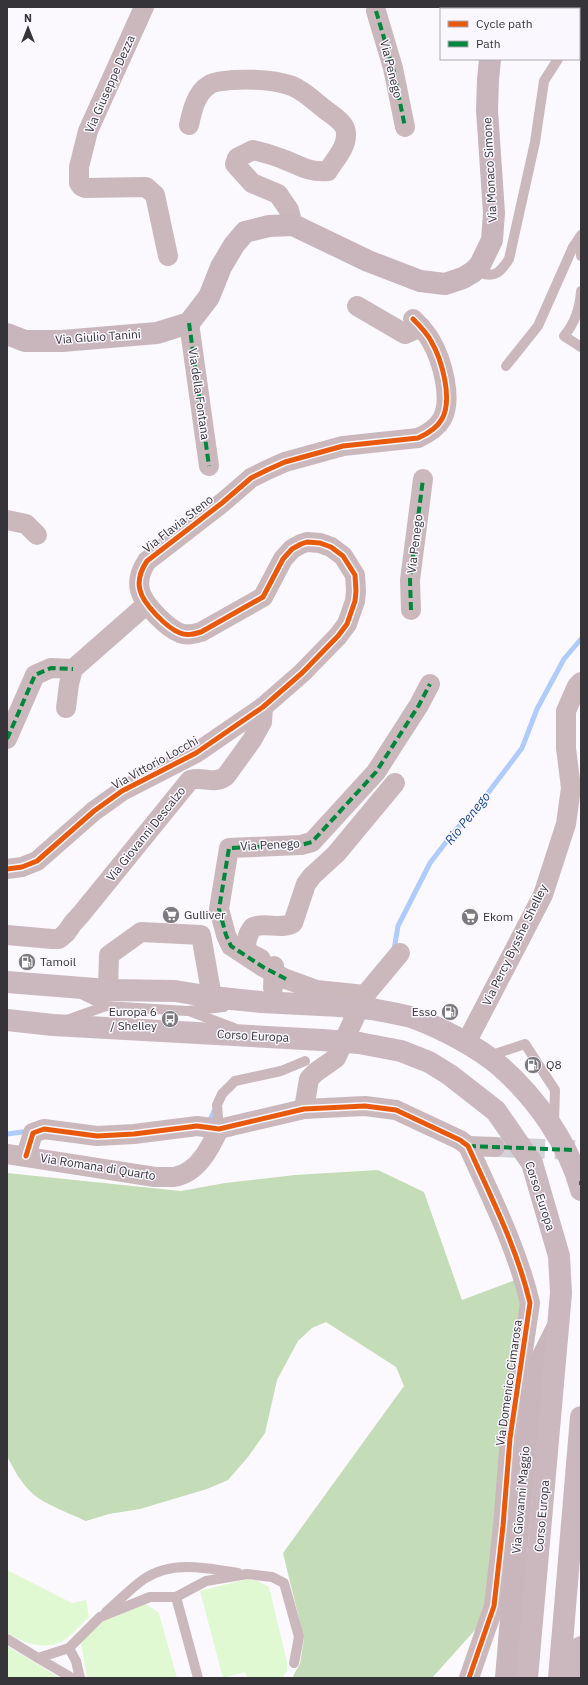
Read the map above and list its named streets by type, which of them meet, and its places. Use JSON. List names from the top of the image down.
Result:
{
  "streets": {
    "main road": [
      "Via Monaco Simone",
      "Via Giulio Tanini",
      "Corso Europa",
      "Via Giovanni Maggio"
    ],
    "street": [
      "Via Penego",
      "Via Giuseppe Dezza",
      "Via della Fontana",
      "Via Flavia Steno",
      "Via Vittorio Locchi",
      "Via Giovanni Descalzo",
      "Via Percy Bysshe Shelley",
      "Via Romana di Quarto",
      "Via Domenico Cimarosa"
    ]
  },
  "crossings": [
    ["Via Monaco Simone", "Via Giulio Tanini"],
    ["Via Monaco Simone", "Via della Fontana"],
    ["Via Giulio Tanini", "Via della Fontana"],
    ["Via Flavia Steno", "Via Vittorio Locchi"],
    ["Via Flavia Steno", "Via Giovanni Descalzo"],
    ["Via Vittorio Locchi", "Via Giovanni Descalzo"],
    ["Corso Europa", "Via Giovanni Maggio"],
    ["Via Romana di Quarto", "Via Domenico Cimarosa"]
  ],
  "water": ["Rio Penego"],
  "places": {
    "supermarket": ["Gulliver", "Ekom"],
    "fuel station": ["Tamoil", "Esso", "Q8"],
    "bus stop": ["Europa 6 / Shelley"]
  },
  "legend": ["Cycle path", "Path"],
  "north": "top"
}
